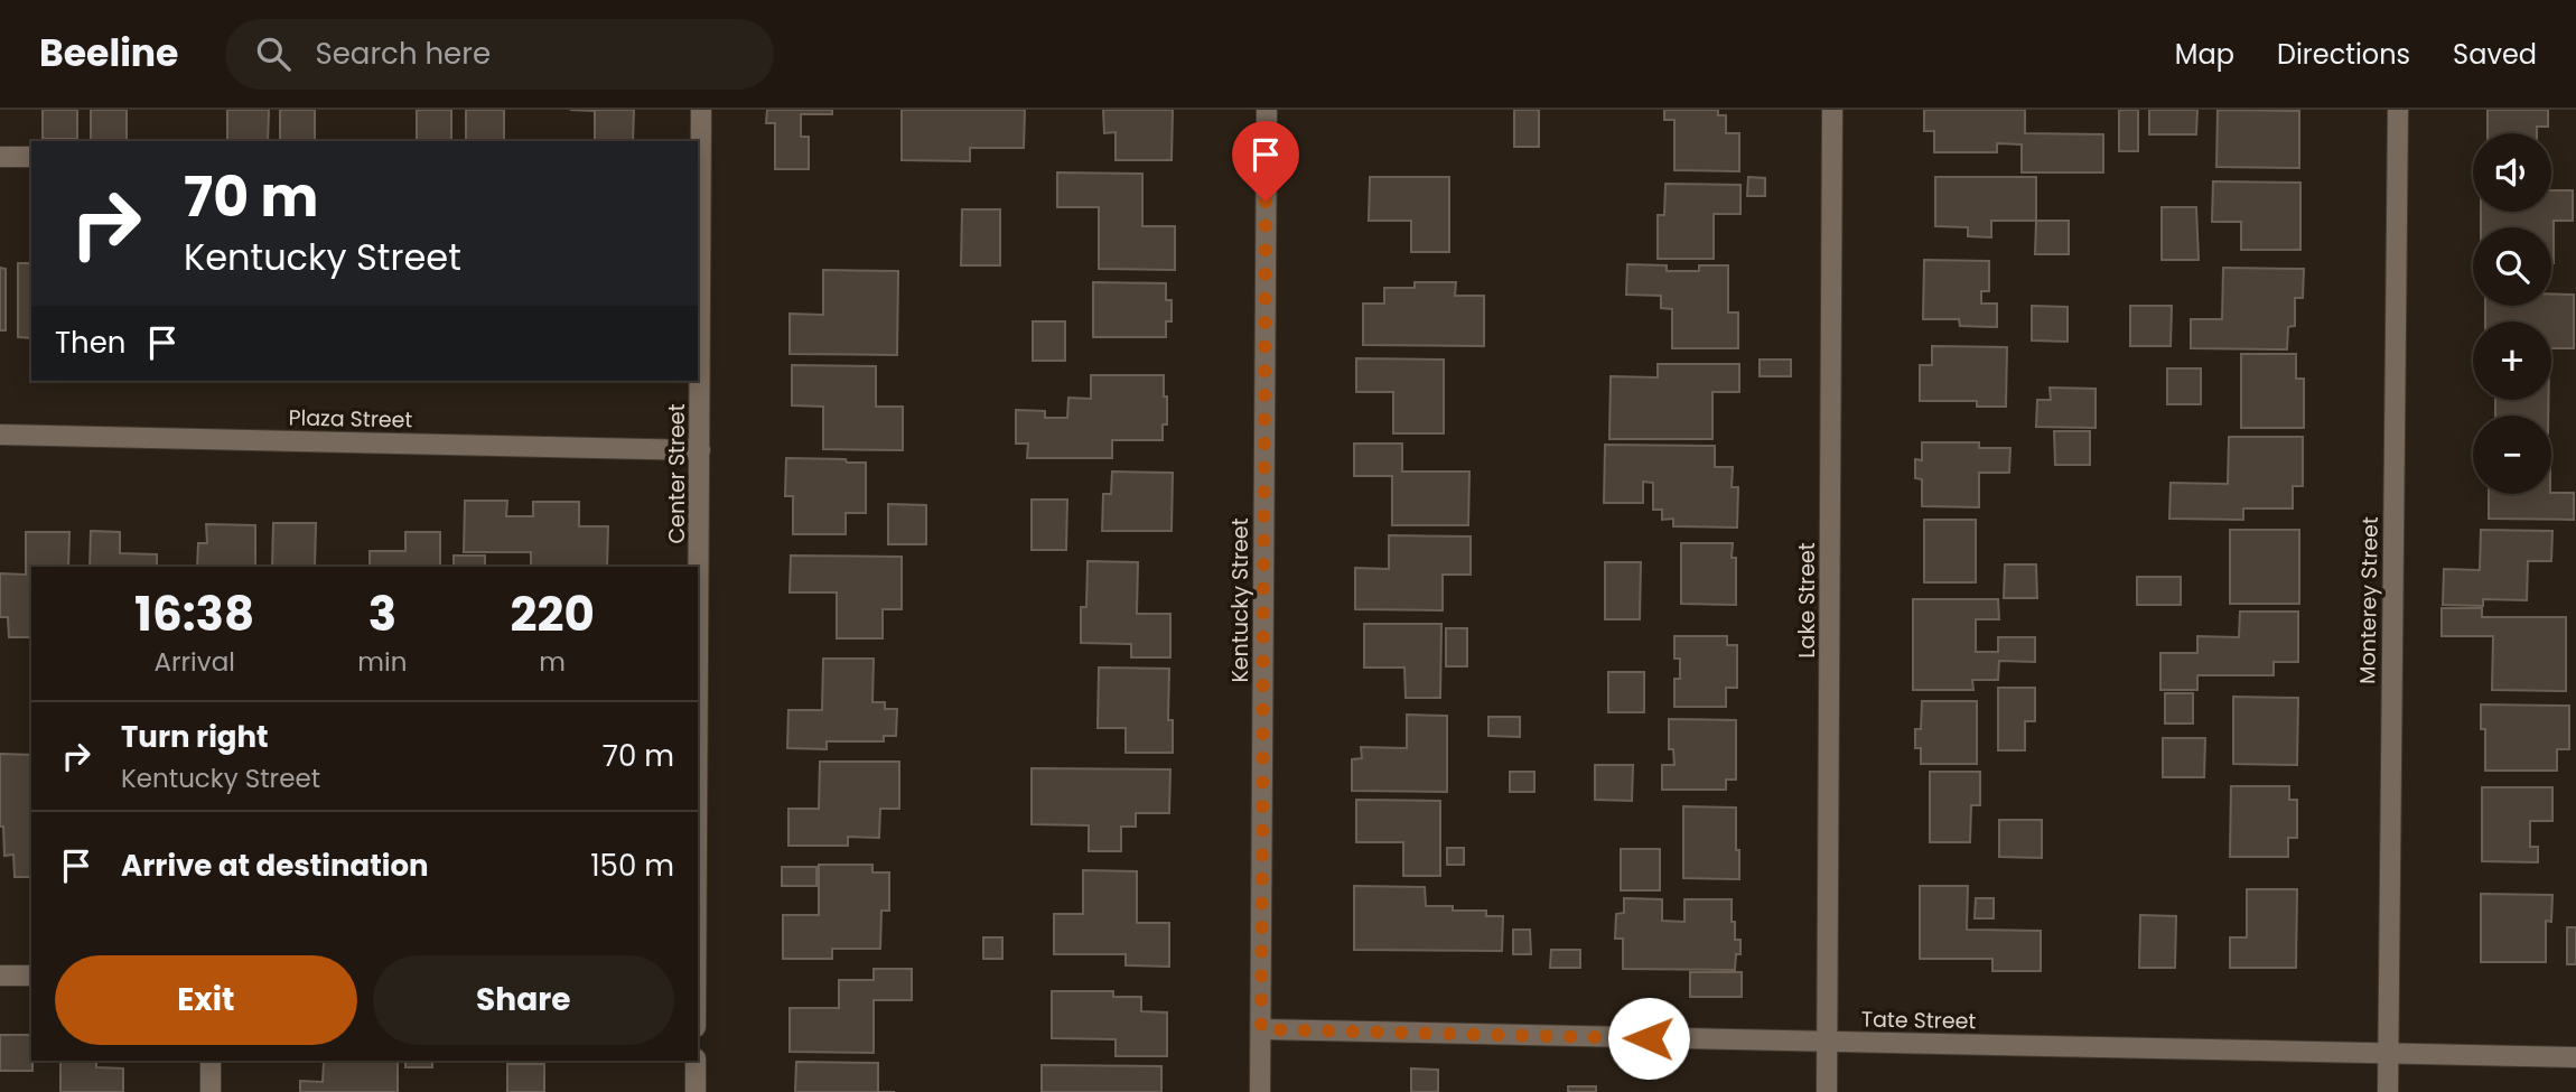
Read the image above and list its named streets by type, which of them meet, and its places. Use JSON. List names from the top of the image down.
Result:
{
  "streets": {
    "street": [
      "Plaza Street",
      "Center Street",
      "Kentucky Street",
      "Lake Street",
      "Monterey Street",
      "Tate Street"
    ]
  },
  "crossings": [
    ["Plaza Street", "Center Street"],
    ["Kentucky Street", "Tate Street"],
    ["Lake Street", "Tate Street"],
    ["Monterey Street", "Tate Street"]
  ],
  "page": {
    "header": "Beeline",
    "search": "Search here",
    "nav": ["Map", "Directions", "Saved"],
    "map_buttons": ["+", "−"],
    "turn": ["70 m", "Kentucky Street"],
    "then": "Then",
    "eta": [
      "16:38",
      "Arrival",
      "3",
      "min",
      "220",
      "m"
    ],
    "list": [
      {
        "name": "Turn right",
        "note": "Kentucky Street",
        "value": "70 m"
      },
      {
        "name": "Arrive at destination",
        "value": "150 m"
      }
    ],
    "buttons": ["Exit", "Share"]
  }
}
